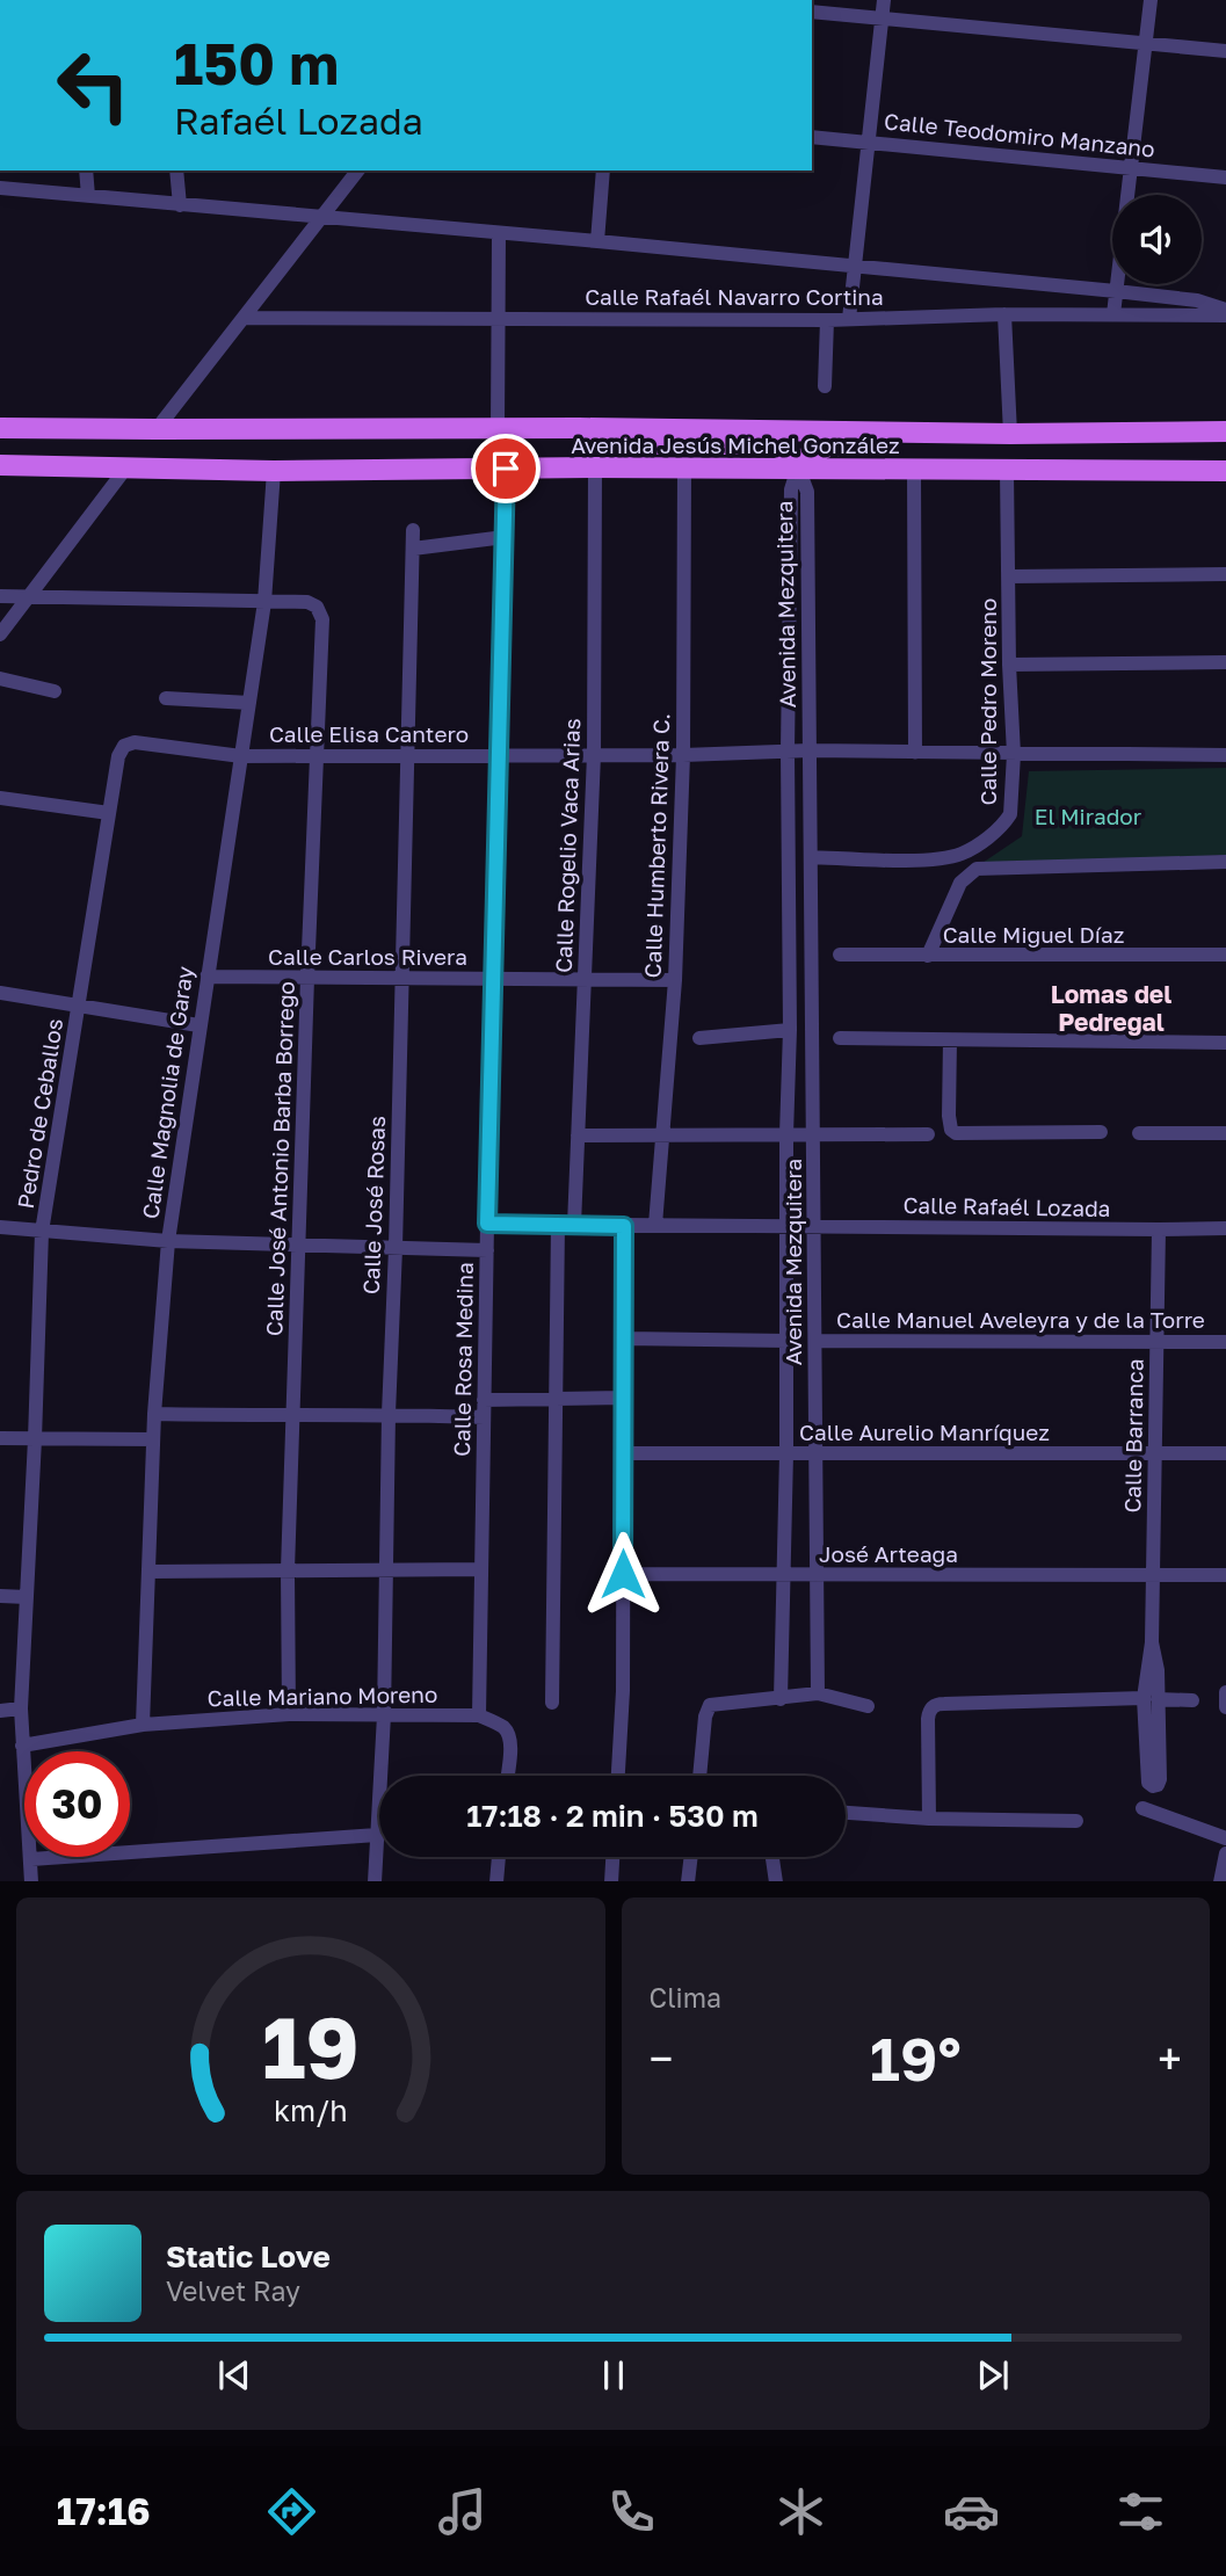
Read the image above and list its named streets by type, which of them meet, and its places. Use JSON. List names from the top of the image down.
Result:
{
  "streets": {
    "main road": ["Avenida Jesús Michel González"],
    "street": [
      "Calle Teodomiro Manzano",
      "Calle Rafaél Navarro Cortina",
      "Avenida Mezquitera",
      "Calle Pedro Moreno",
      "Calle Elisa Cantero",
      "Calle Rogelio Vaca Arias",
      "Calle Humberto Rivera C.",
      "Calle Miguel Díaz",
      "Calle Carlos Rivera",
      "Calle Magnolia de Garay",
      "Pedro de Ceballos",
      "Calle José Antonio Barba Borrego",
      "Calle José Rosas",
      "Calle Rafaél Lozada",
      "Calle Manuel Aveleyra y de la Torre",
      "Calle Rosa Medina",
      "Calle Aurelio Manríquez",
      "Calle Barranca",
      "José Arteaga",
      "Calle Mariano Moreno"
    ]
  },
  "crossings": [
    ["Avenida Jesús Michel González", "Avenida Mezquitera"],
    ["Avenida Jesús Michel González", "Calle Pedro Moreno"],
    ["Avenida Jesús Michel González", "Calle Rogelio Vaca Arias"],
    ["Avenida Jesús Michel González", "Calle Humberto Rivera C."],
    ["Avenida Jesús Michel González", "Calle Magnolia de Garay"],
    ["Avenida Jesús Michel González", "Calle Rosa Medina"],
    ["Avenida Mezquitera", "Calle Pedro Moreno"],
    ["Avenida Mezquitera", "Calle Elisa Cantero"],
    ["Avenida Mezquitera", "Calle Rafaél Lozada"],
    ["Avenida Mezquitera", "Calle Manuel Aveleyra y de la Torre"],
    ["Avenida Mezquitera", "Calle Aurelio Manríquez"],
    ["Avenida Mezquitera", "José Arteaga"],
    ["Calle Pedro Moreno", "Calle Elisa Cantero"],
    ["Calle Elisa Cantero", "Calle Rogelio Vaca Arias"],
    ["Calle Elisa Cantero", "Calle Humberto Rivera C."],
    ["Calle Elisa Cantero", "Calle Magnolia de Garay"],
    ["Calle Elisa Cantero", "Pedro de Ceballos"],
    ["Calle Elisa Cantero", "Calle José Antonio Barba Borrego"],
    ["Calle Elisa Cantero", "Calle José Rosas"],
    ["Calle Elisa Cantero", "Calle Rosa Medina"],
    ["Calle Rogelio Vaca Arias", "Calle Carlos Rivera"],
    ["Calle Rogelio Vaca Arias", "Calle Rafaél Lozada"],
    ["Calle Humberto Rivera C.", "Calle Carlos Rivera"],
    ["Calle Humberto Rivera C.", "Calle Rafaél Lozada"],
    ["Calle Carlos Rivera", "Calle Magnolia de Garay"],
    ["Calle Carlos Rivera", "Calle José Antonio Barba Borrego"],
    ["Calle Carlos Rivera", "Calle José Rosas"],
    ["Calle Carlos Rivera", "Calle Rosa Medina"],
    ["Calle Magnolia de Garay", "Calle José Antonio Barba Borrego"],
    ["Calle Magnolia de Garay", "Calle Mariano Moreno"],
    ["Pedro de Ceballos", "Calle Mariano Moreno"],
    ["Calle José Antonio Barba Borrego", "Calle Mariano Moreno"],
    ["Calle José Rosas", "Calle Mariano Moreno"],
    ["Calle Rafaél Lozada", "Calle Rosa Medina"],
    ["Calle Rafaél Lozada", "Calle Barranca"],
    ["Calle Manuel Aveleyra y de la Torre", "Calle Barranca"],
    ["Calle Rosa Medina", "Calle Mariano Moreno"],
    ["Calle Aurelio Manríquez", "Calle Barranca"],
    ["Calle Barranca", "José Arteaga"]
  ],
  "districts": ["Lomas del Pedregal"],
  "parks": ["El Mirador"],
  "page": {
    "turn": ["150 m", "Rafaél Lozada"],
    "limit": "30",
    "trip": "17:18 · 2 min · 530 m",
    "tile": "Clima",
    "heat": ["−", "19°", "+"],
    "song": ["Static Love", "Velvet Ray"],
    "tabs": "17:16",
    "gauge": ["19", "km/h"]
  }
}
